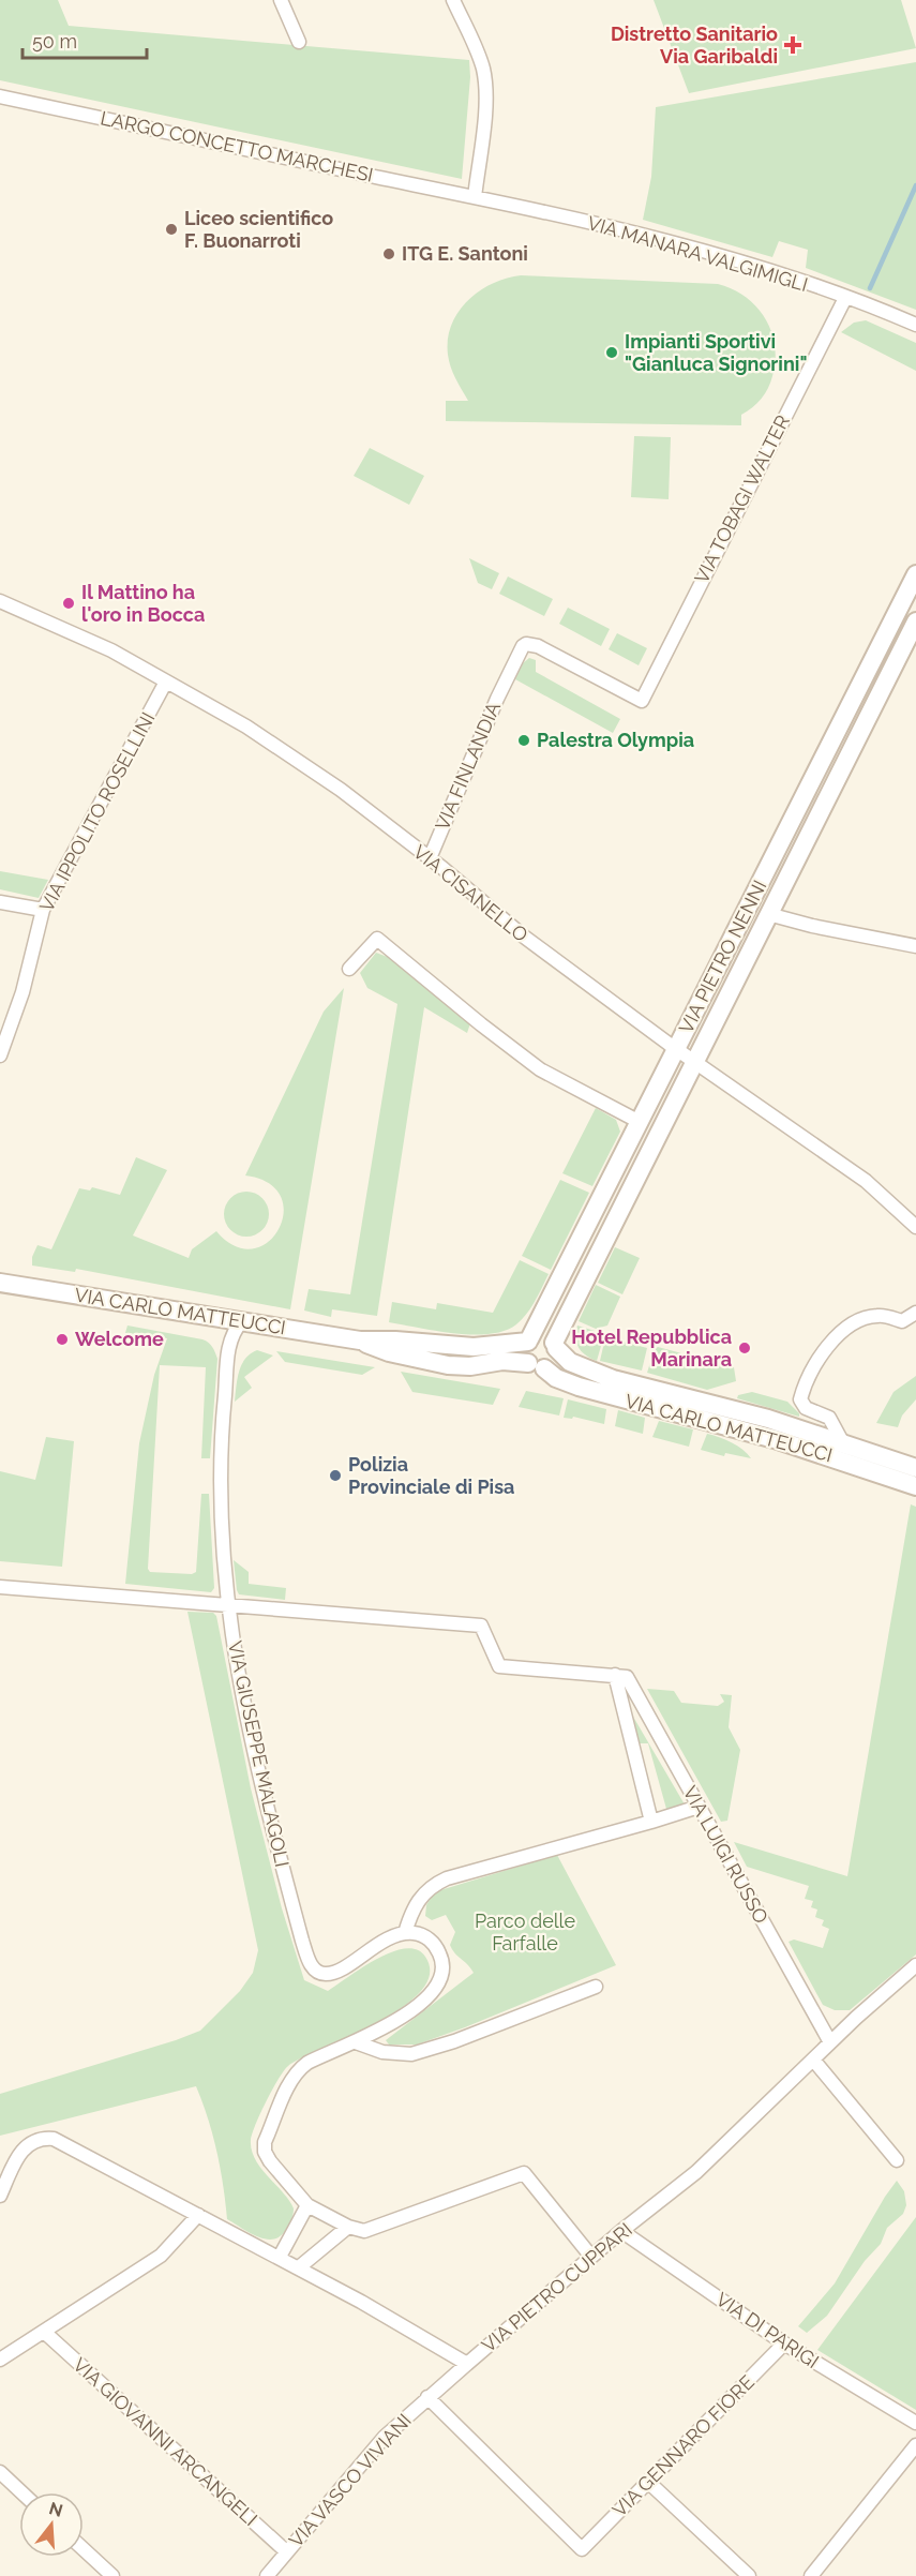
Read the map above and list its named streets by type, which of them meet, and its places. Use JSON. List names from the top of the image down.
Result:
{
  "streets": {
    "main road": ["VIA PIETRO NENNI", "VIA CARLO MATTEUCCI"],
    "street": [
      "LARGO CONCETTO MARCHESI",
      "VIA MANARA VALGIMIGLI",
      "VIA TOBAGI WALTER",
      "VIA FINLANDIA",
      "VIA IPPOLITO ROSELLINI",
      "VIA CISANELLO",
      "VIA GIUSEPPE MALAGOLI",
      "VIA LUIGI RUSSO",
      "VIA PIETRO CUPPARI",
      "VIA DI PARIGI",
      "VIA GIOVANNI ARCANGELI",
      "VIA GENNARO FIORE",
      "VIA VASCO VIVIANI"
    ]
  },
  "crossings": [
    ["LARGO CONCETTO MARCHESI", "VIA MANARA VALGIMIGLI"],
    ["VIA MANARA VALGIMIGLI", "VIA TOBAGI WALTER"],
    ["VIA TOBAGI WALTER", "VIA FINLANDIA"],
    ["VIA FINLANDIA", "VIA CISANELLO"],
    ["VIA IPPOLITO ROSELLINI", "VIA CISANELLO"],
    ["VIA CISANELLO", "VIA PIETRO NENNI"],
    ["VIA PIETRO NENNI", "VIA CARLO MATTEUCCI"],
    ["VIA CARLO MATTEUCCI", "VIA GIUSEPPE MALAGOLI"],
    ["VIA LUIGI RUSSO", "VIA PIETRO CUPPARI"],
    ["VIA PIETRO CUPPARI", "VIA DI PARIGI"],
    ["VIA PIETRO CUPPARI", "VIA VASCO VIVIANI"],
    ["VIA DI PARIGI", "VIA GENNARO FIORE"],
    ["VIA GIOVANNI ARCANGELI", "VIA VASCO VIVIANI"],
    ["VIA GENNARO FIORE", "VIA VASCO VIVIANI"]
  ],
  "parks": ["Parco delle Farfalle"],
  "places": {
    "health": ["Distretto Sanitario Via Garibaldi"],
    "other": [
      "Liceo scientifico F. Buonarroti",
      "ITG E. Santoni",
      "Impianti Sportivi \"Gianluca Signorini\"",
      "Il Mattino ha l'oro in Bocca",
      "Palestra Olympia",
      "Welcome",
      "Hotel Repubblica Marinara",
      "Polizia Provinciale di Pisa"
    ]
  },
  "scale_bar": "50 m",
  "north": "top"
}
